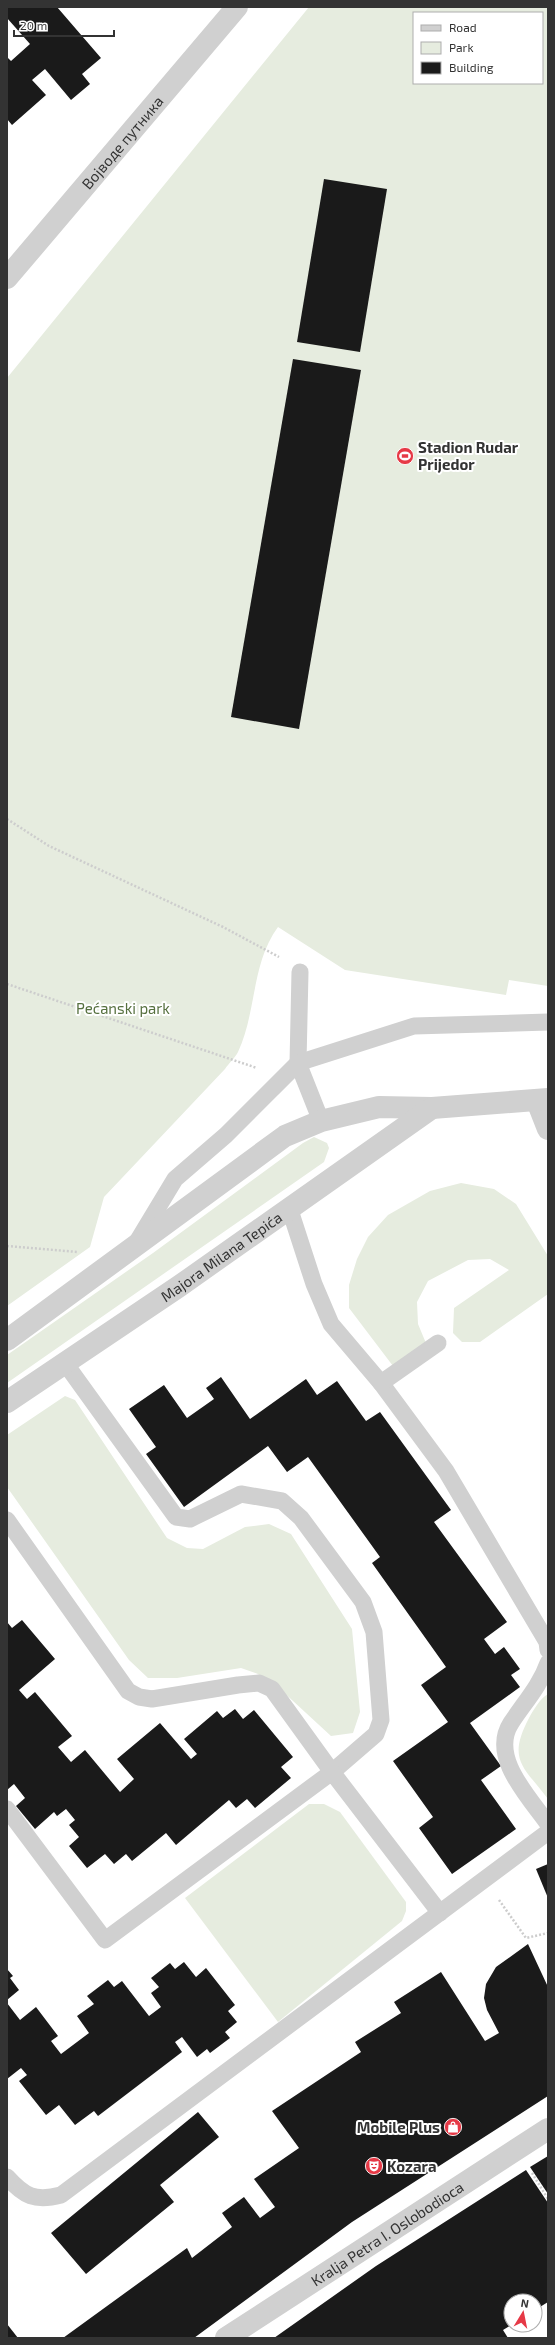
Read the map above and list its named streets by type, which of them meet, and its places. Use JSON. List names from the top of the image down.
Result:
{
  "streets": {
    "street": ["Војводе путника", "Majora Milana Tepića", "Kralja Petra I. Oslobodioca"]
  },
  "parks": ["Pećanski park"],
  "places": {
    "sports": ["Stadion Rudar Prijedor"],
    "shop": ["Mobile Plus"],
    "theatre": ["Kozara"]
  },
  "legend": ["Road", "Park", "Building"],
  "scale_bar": "20 m",
  "north": "top"
}
